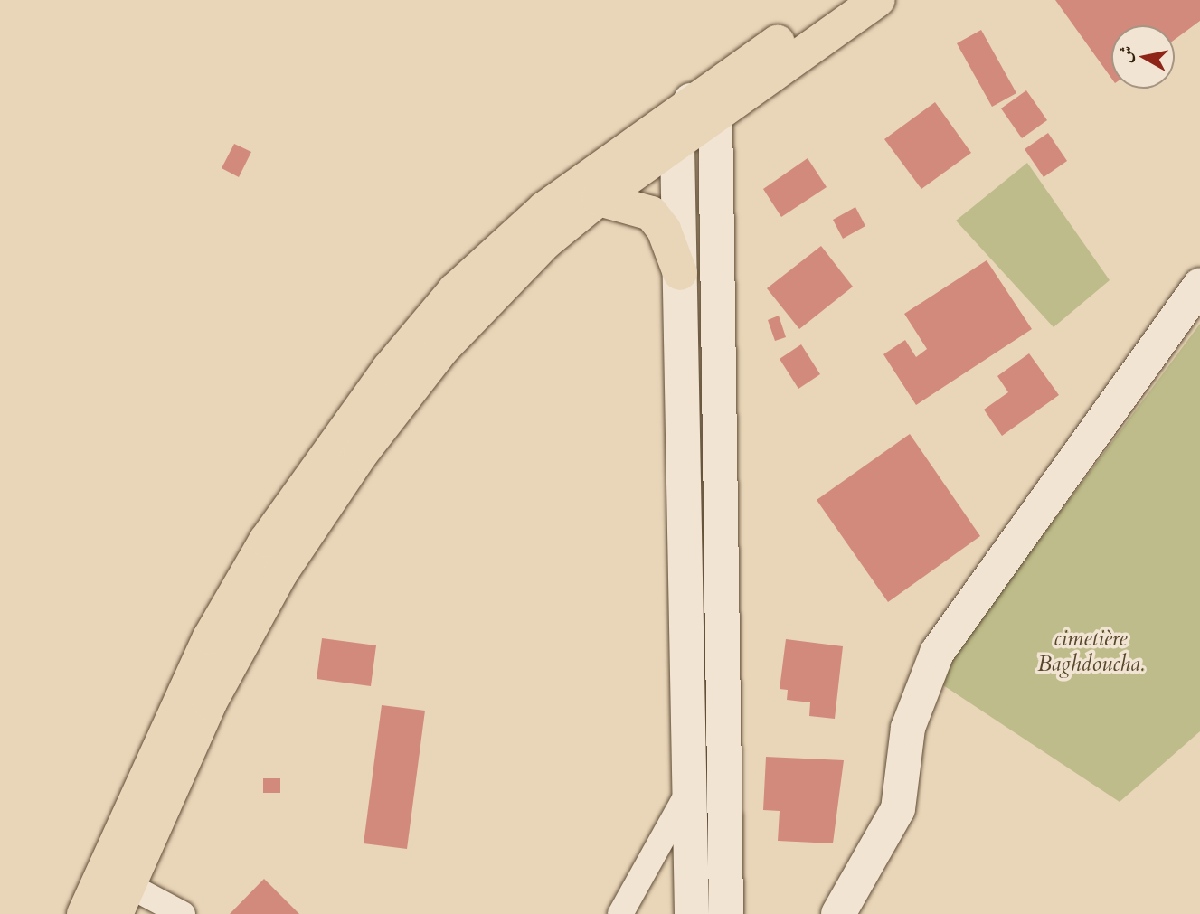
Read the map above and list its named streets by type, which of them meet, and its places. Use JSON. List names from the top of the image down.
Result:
{
  "parks": ["cimetière Baghdoucha."],
  "north": "left"
}
